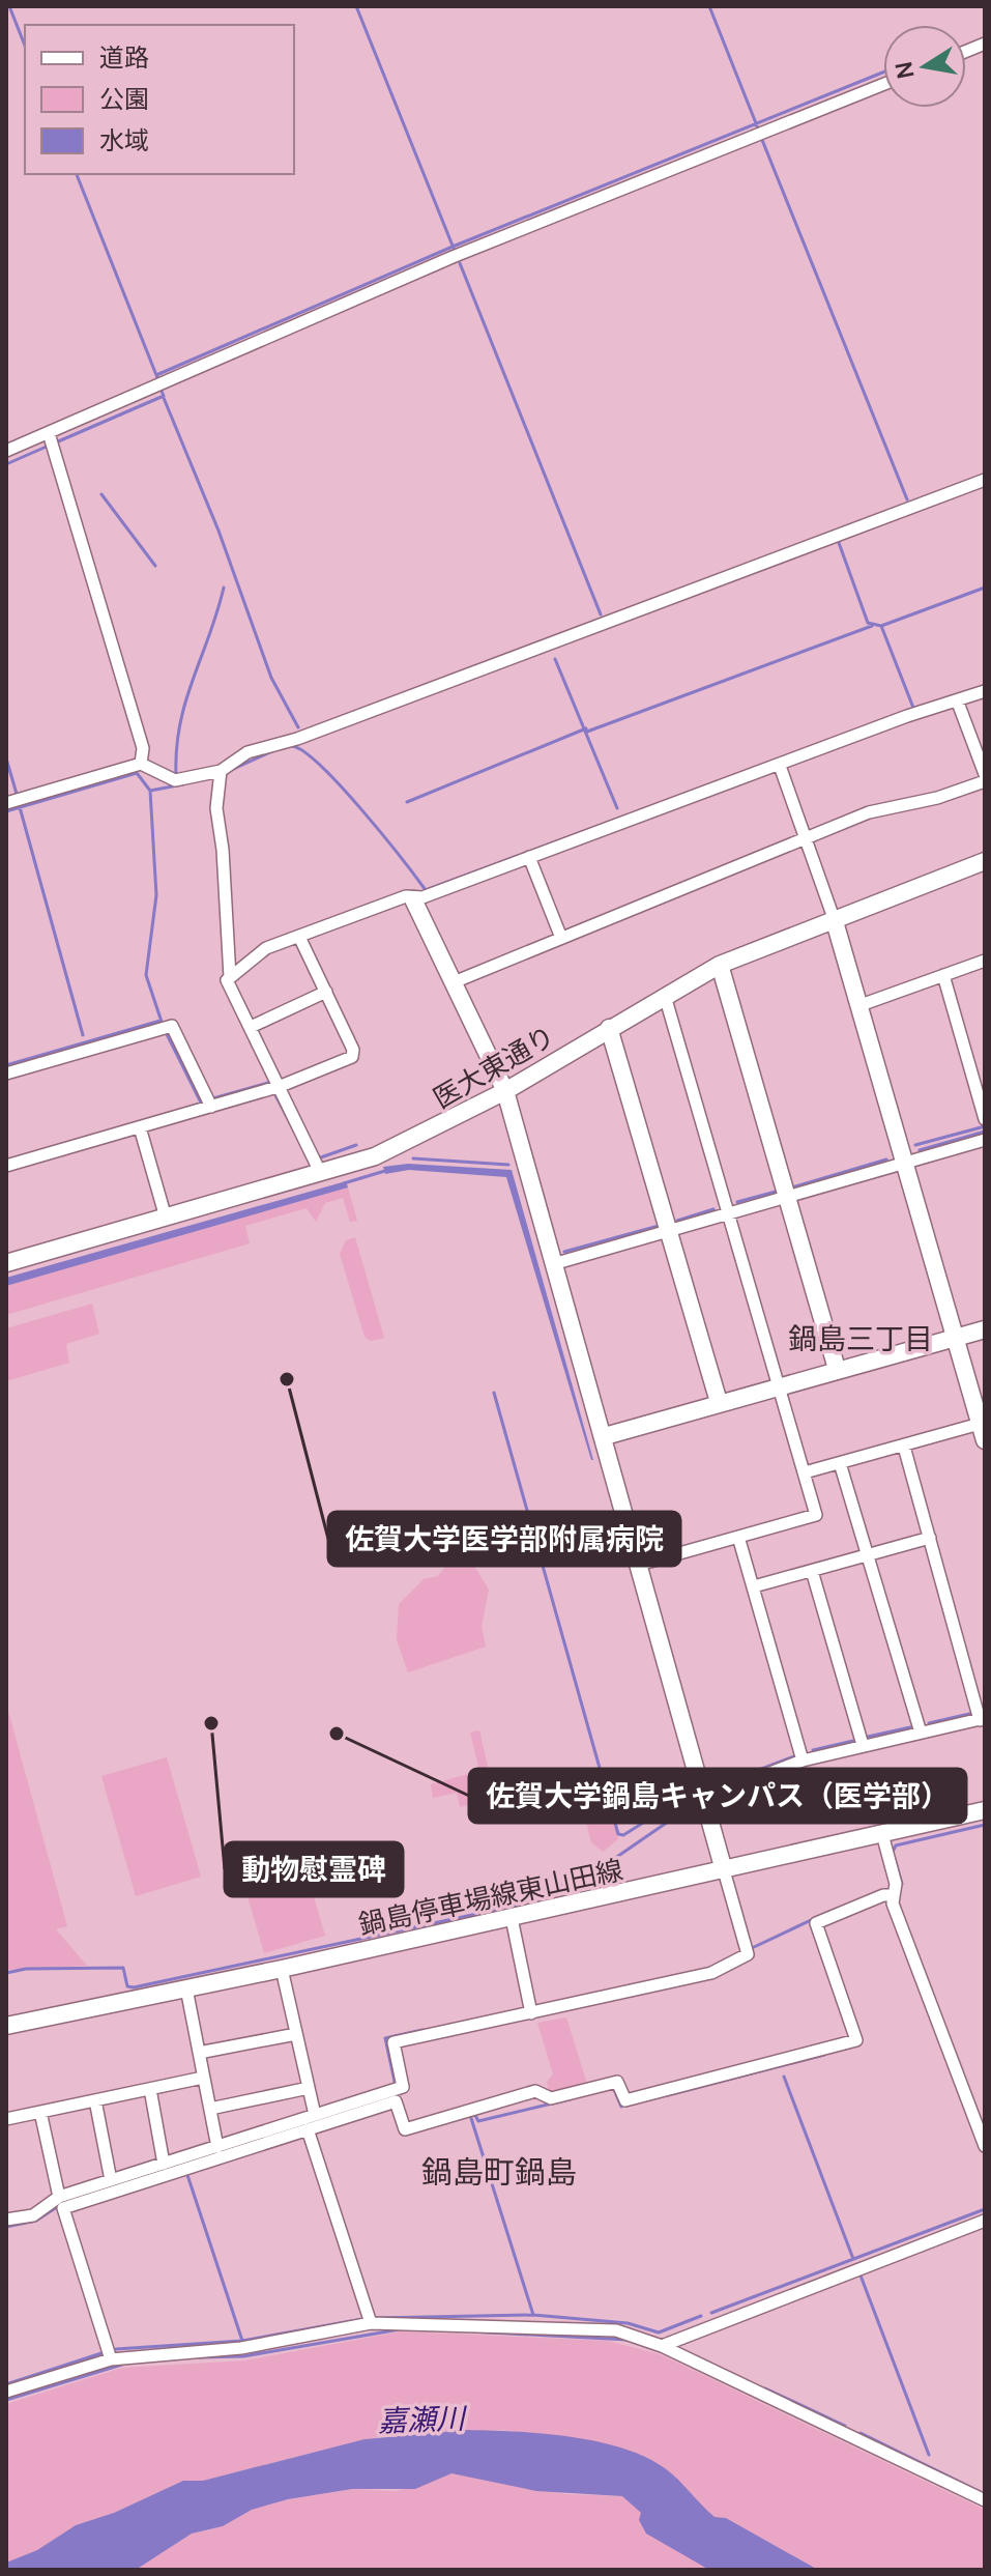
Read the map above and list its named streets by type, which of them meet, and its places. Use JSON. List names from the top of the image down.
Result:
{
  "streets": {
    "street": ["医大東通り", "鍋島停車場線東山田線"]
  },
  "districts": ["鍋島三丁目", "鍋島町鍋島"],
  "water": ["嘉瀬川"],
  "places": ["佐賀大学医学部附属病院", "動物慰霊碑", "佐賀大学鍋島キャンパス（医学部）"],
  "legend": ["道路", "公園", "水域"],
  "north": "left"
}
